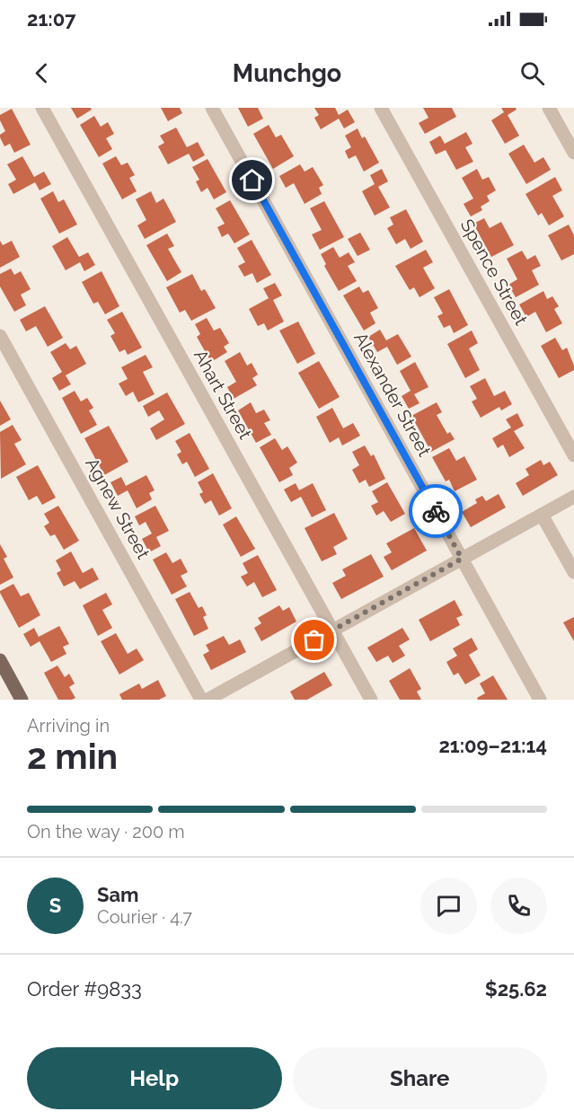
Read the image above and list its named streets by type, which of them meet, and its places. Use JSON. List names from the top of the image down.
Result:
{
  "streets": {
    "street": [
      "Spence Street",
      "Ahart Street",
      "Alexander Street",
      "Agnew Street"
    ]
  },
  "page": {
    "status": "21:07",
    "header": "Munchgo",
    "heading": ["2 min", "Arriving in", "21:09–21:14"],
    "panel": [
      "Sam",
      "Courier · 4.7",
      "Order #9833",
      "$25.62"
    ],
    "bar": "On the way · 200 m",
    "round": "S",
    "buttons": ["Help", "Share"]
  }
}
